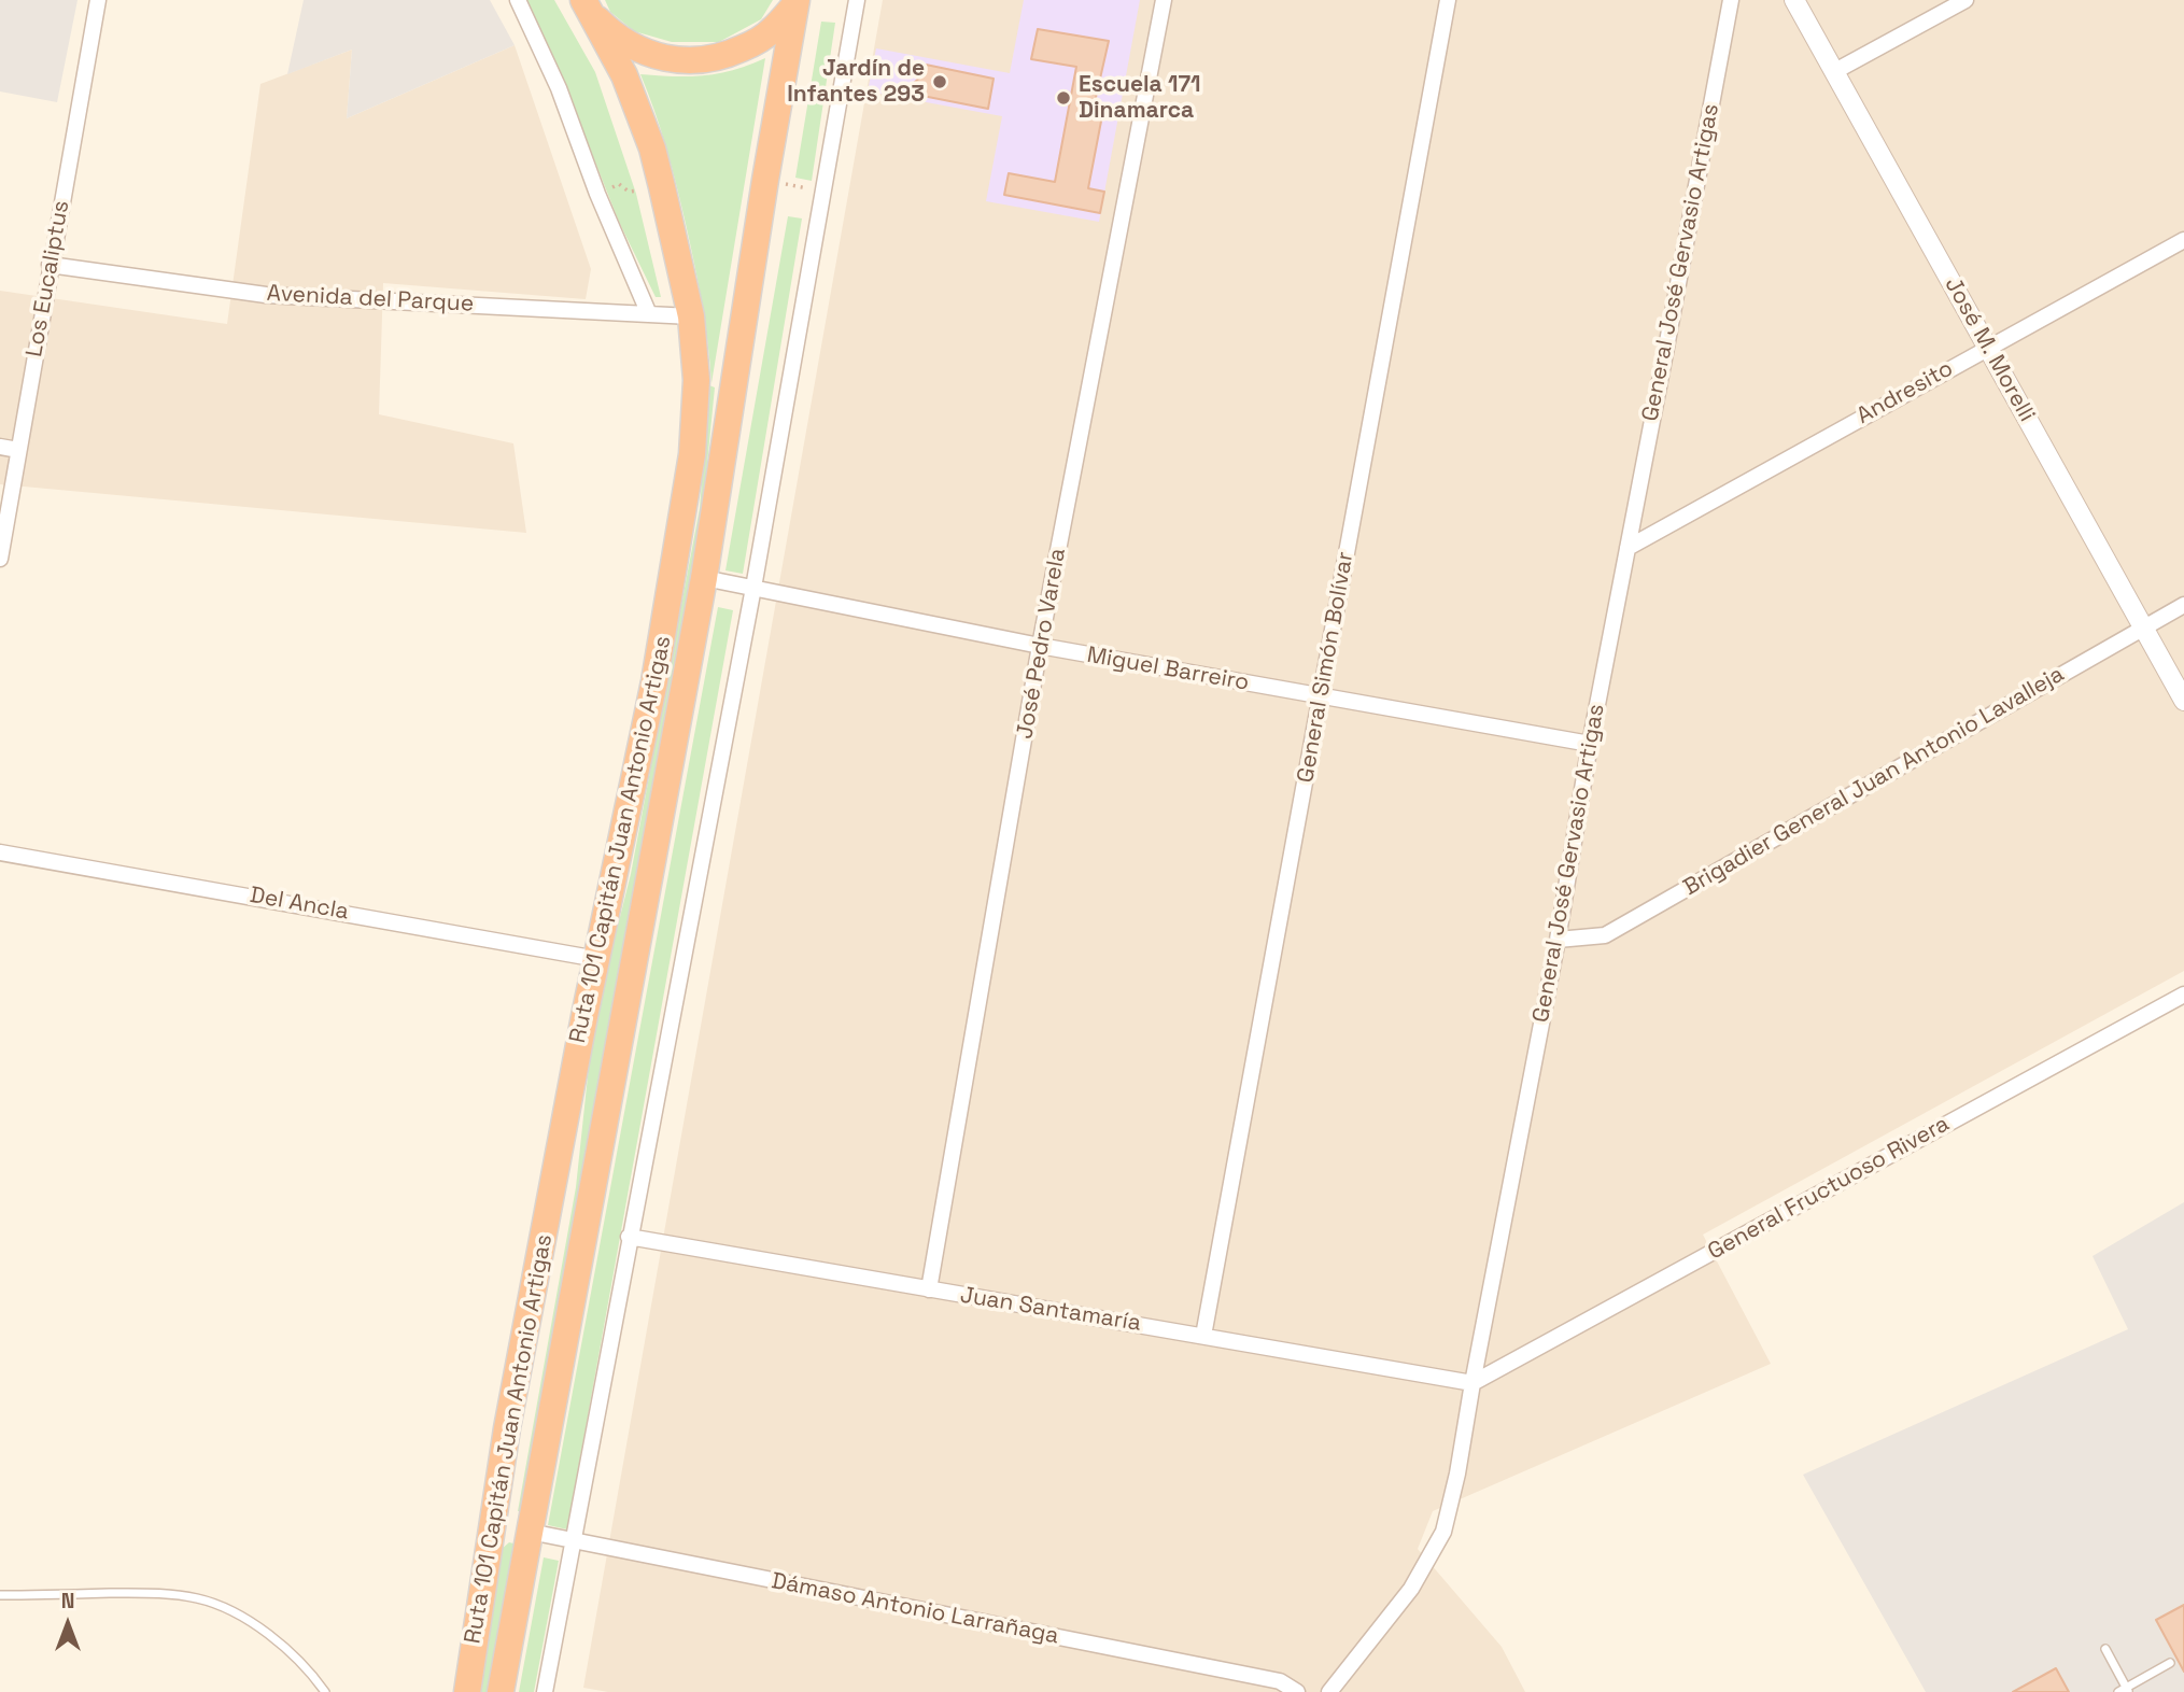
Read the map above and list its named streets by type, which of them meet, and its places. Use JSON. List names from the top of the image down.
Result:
{
  "streets": {
    "highway": ["Ruta 101 Capitán Juan Antonio Artigas"],
    "street": [
      "General José Gervasio Artigas",
      "Los Eucaliptus",
      "Avenida del Parque",
      "José M. Morelli",
      "Andresito",
      "José Pedro Varela",
      "General Simón Bolívar",
      "Miguel Barreiro",
      "Brigadier General Juan Antonio Lavalleja",
      "Del Ancla",
      "General Fructuoso Rivera",
      "Juan Santamaría",
      "Dámaso Antonio Larrañaga"
    ]
  },
  "crossings": [
    ["General José Gervasio Artigas", "Andresito"],
    ["General José Gervasio Artigas", "Miguel Barreiro"],
    ["General José Gervasio Artigas", "Brigadier General Juan Antonio Lavalleja"],
    ["General José Gervasio Artigas", "General Fructuoso Rivera"],
    ["General José Gervasio Artigas", "Juan Santamaría"],
    ["Los Eucaliptus", "Avenida del Parque"],
    ["Avenida del Parque", "Ruta 101 Capitán Juan Antonio Artigas"],
    ["José M. Morelli", "Andresito"],
    ["José M. Morelli", "Brigadier General Juan Antonio Lavalleja"],
    ["José Pedro Varela", "Miguel Barreiro"],
    ["José Pedro Varela", "Juan Santamaría"],
    ["General Simón Bolívar", "Miguel Barreiro"],
    ["General Simón Bolívar", "Juan Santamaría"],
    ["Miguel Barreiro", "Ruta 101 Capitán Juan Antonio Artigas"],
    ["Ruta 101 Capitán Juan Antonio Artigas", "Del Ancla"],
    ["Ruta 101 Capitán Juan Antonio Artigas", "Dámaso Antonio Larrañaga"],
    ["General Fructuoso Rivera", "Juan Santamaría"]
  ],
  "places": ["Jardín de Infantes 293", "Escuela 171 Dinamarca"],
  "north": "top"
}
